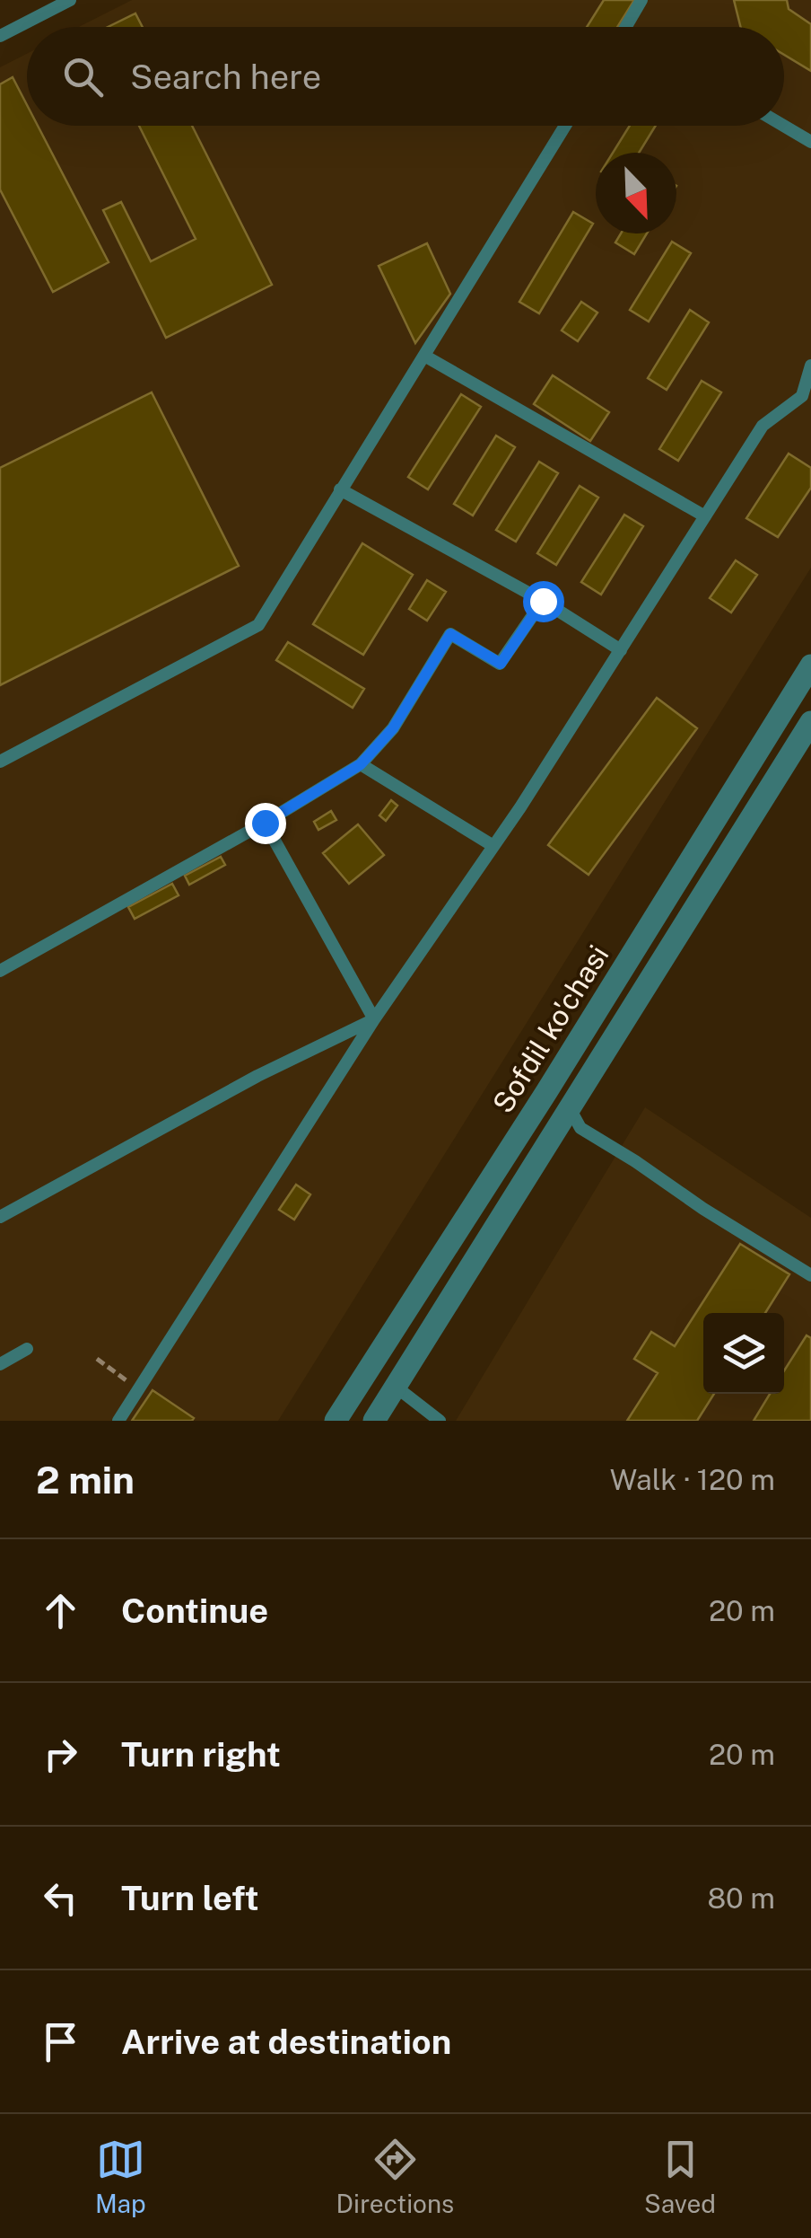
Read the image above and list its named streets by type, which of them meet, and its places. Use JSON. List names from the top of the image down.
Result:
{
  "streets": {
    "street": ["Sofdil ko'chasi"]
  },
  "north": "bottom right",
  "page": {
    "search": "Search here",
    "heading": ["2 min", "Walk · 120 m"],
    "list": [
      ["Continue", "20 m"],
      ["Turn right", "20 m"],
      ["Turn left", "80 m"],
      "Arrive at destination"
    ],
    "nav": ["Map", "Directions", "Saved"]
  }
}
